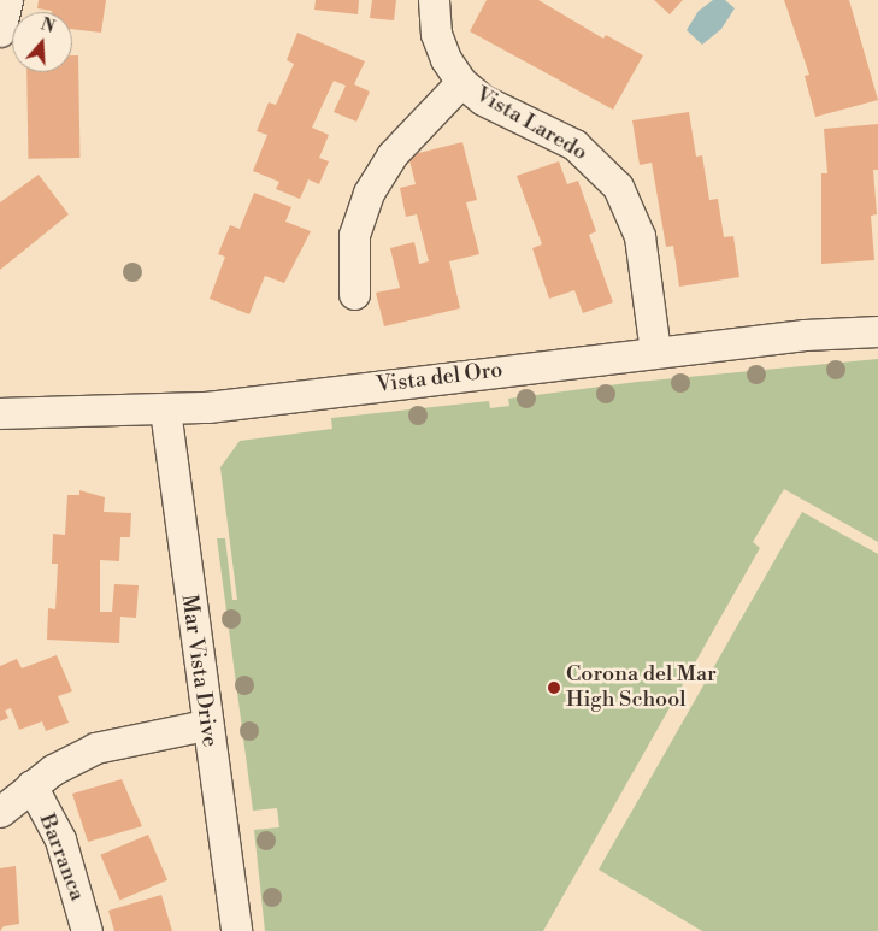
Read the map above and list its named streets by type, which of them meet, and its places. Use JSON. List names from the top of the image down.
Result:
{
  "streets": {
    "street": [
      "Vista Laredo",
      "Vista del Oro",
      "Mar Vista Drive",
      "Barranca"
    ]
  },
  "crossings": [
    ["Vista Laredo", "Vista del Oro"],
    ["Vista del Oro", "Mar Vista Drive"]
  ],
  "places": ["Corona del Mar High School"],
  "north": "top"
}
